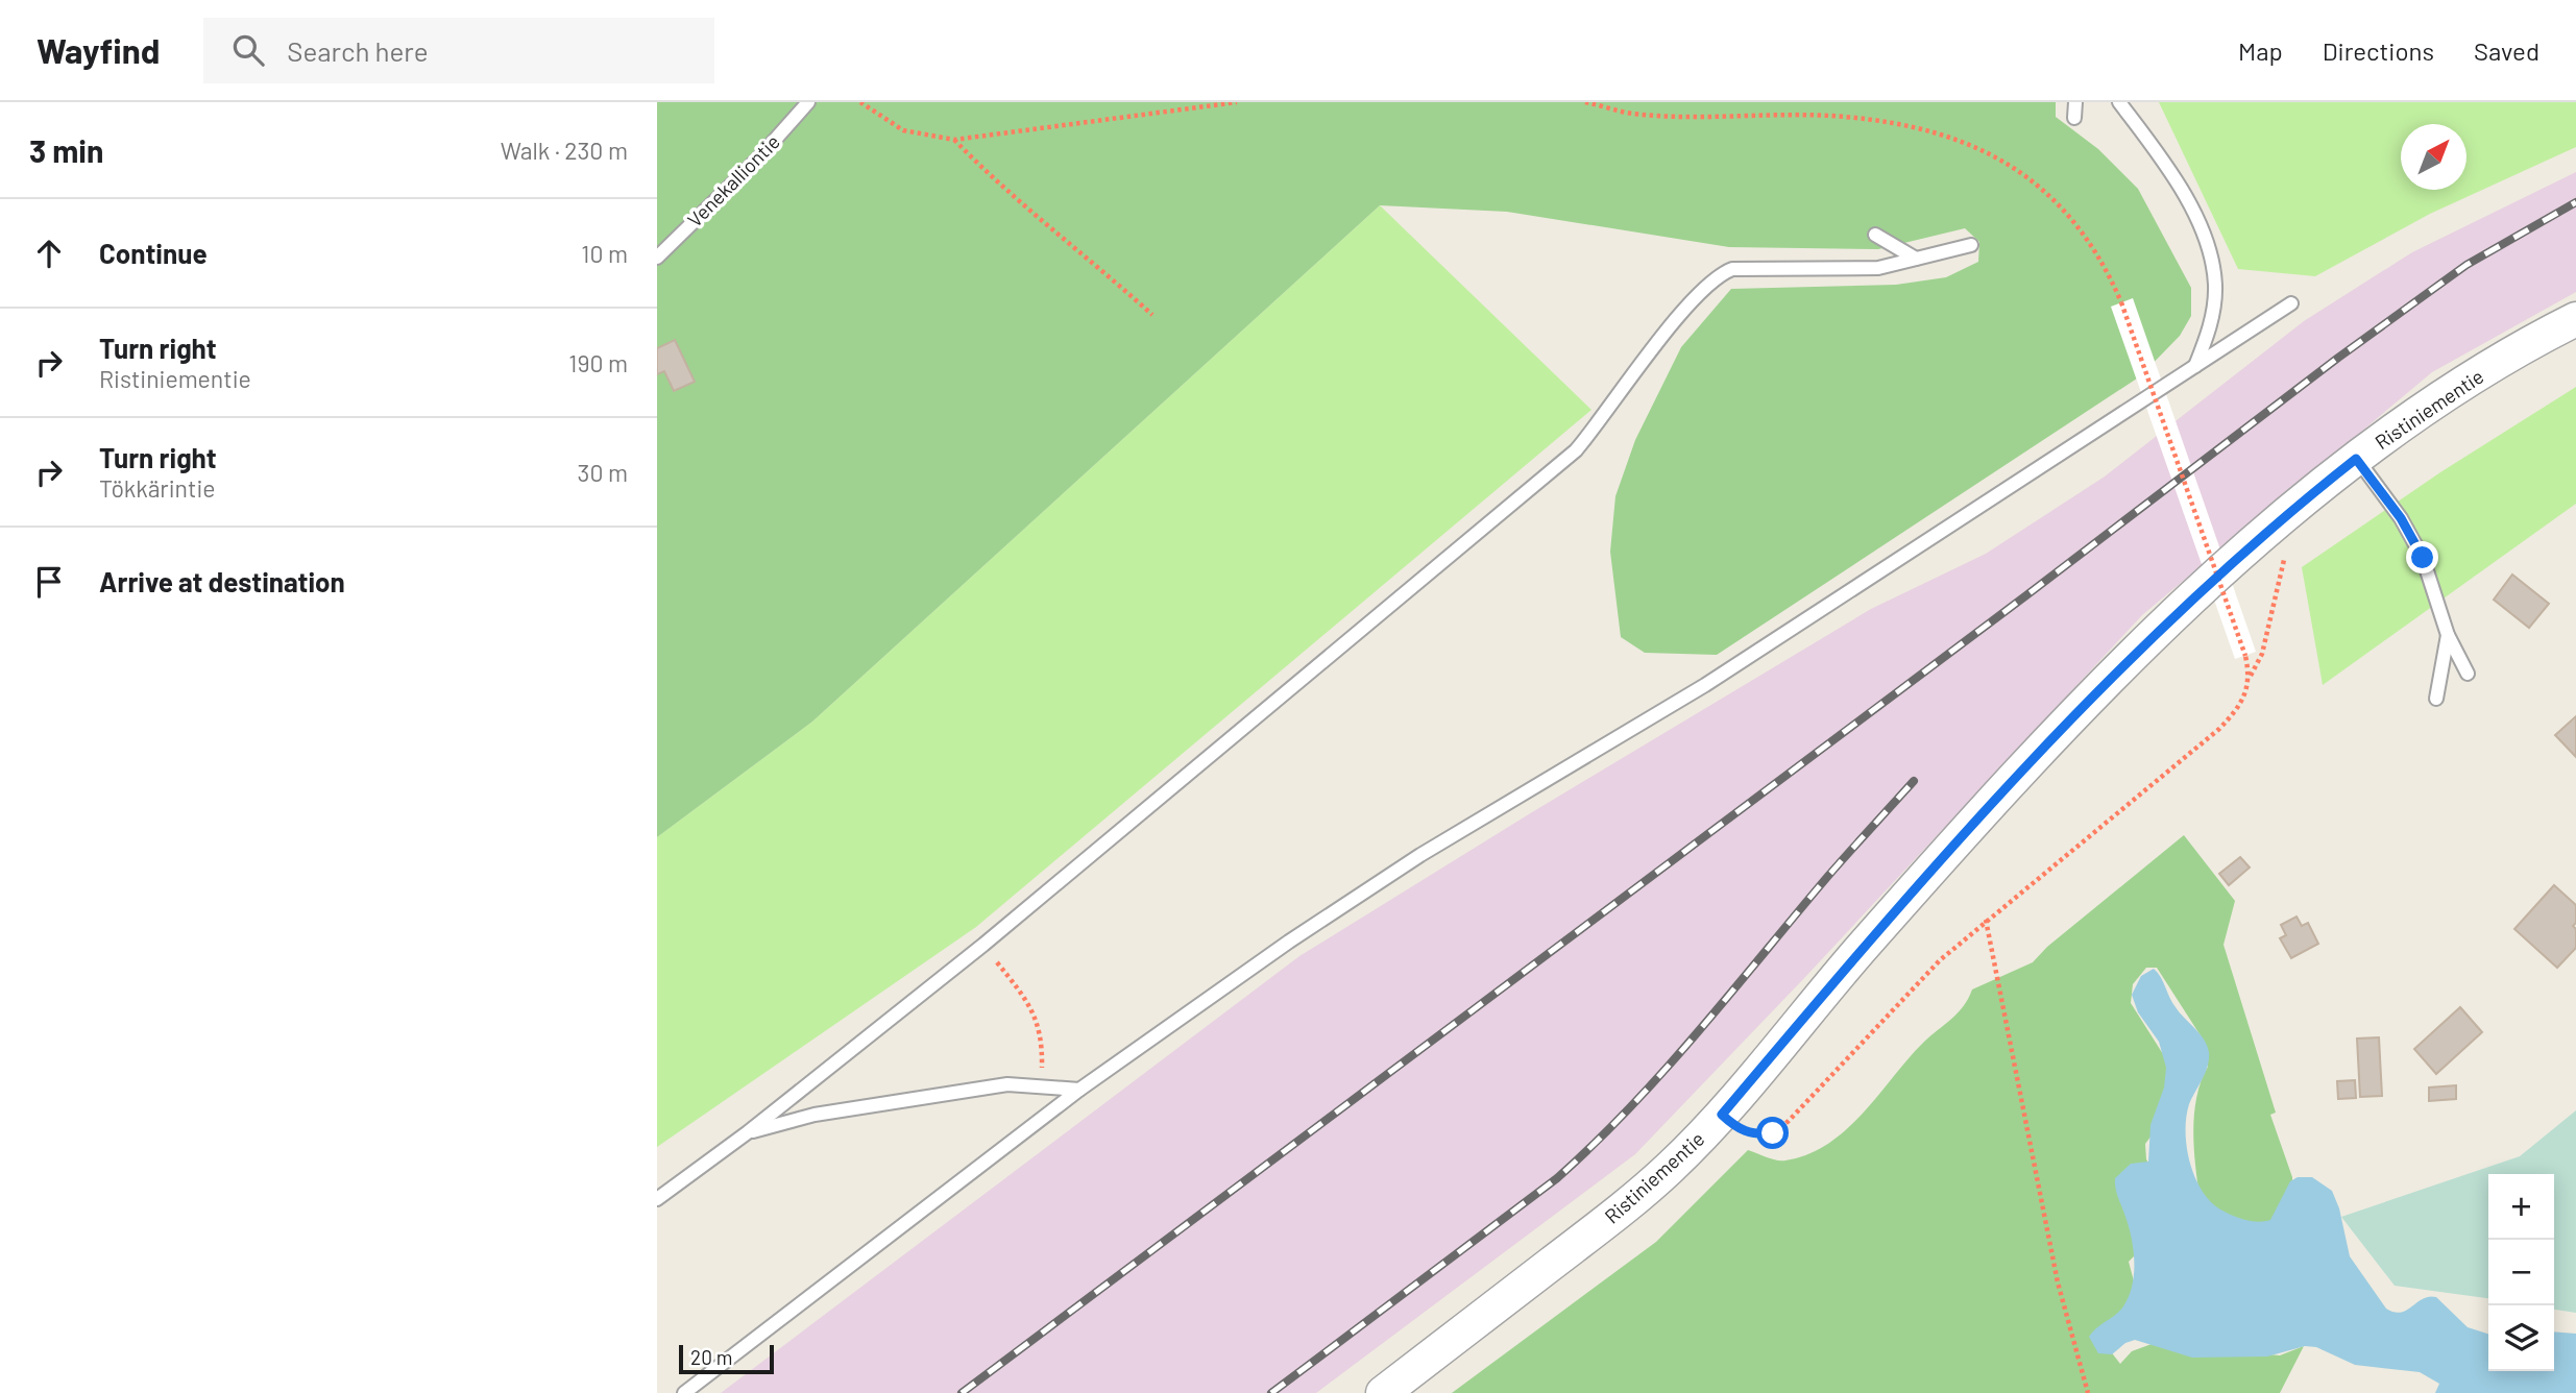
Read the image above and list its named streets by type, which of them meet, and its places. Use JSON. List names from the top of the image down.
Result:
{
  "streets": {
    "street": ["Ristiniementie"],
    "lane": ["Venekalliontie"]
  },
  "scale_bar": "20 m",
  "north": "top right",
  "page": {
    "header": "Wayfind",
    "search": "Search here",
    "nav": ["Map", "Directions", "Saved"],
    "heading": ["3 min", "Walk · 230 m"],
    "list": [
      ["Continue", "10 m"],
      ["Turn right", "Ristiniementie", "190 m"],
      ["Turn right", "Tökkärintie", "30 m"],
      "Arrive at destination"
    ],
    "map_buttons": ["+", "−"],
    "scale": "20 m"
  }
}
